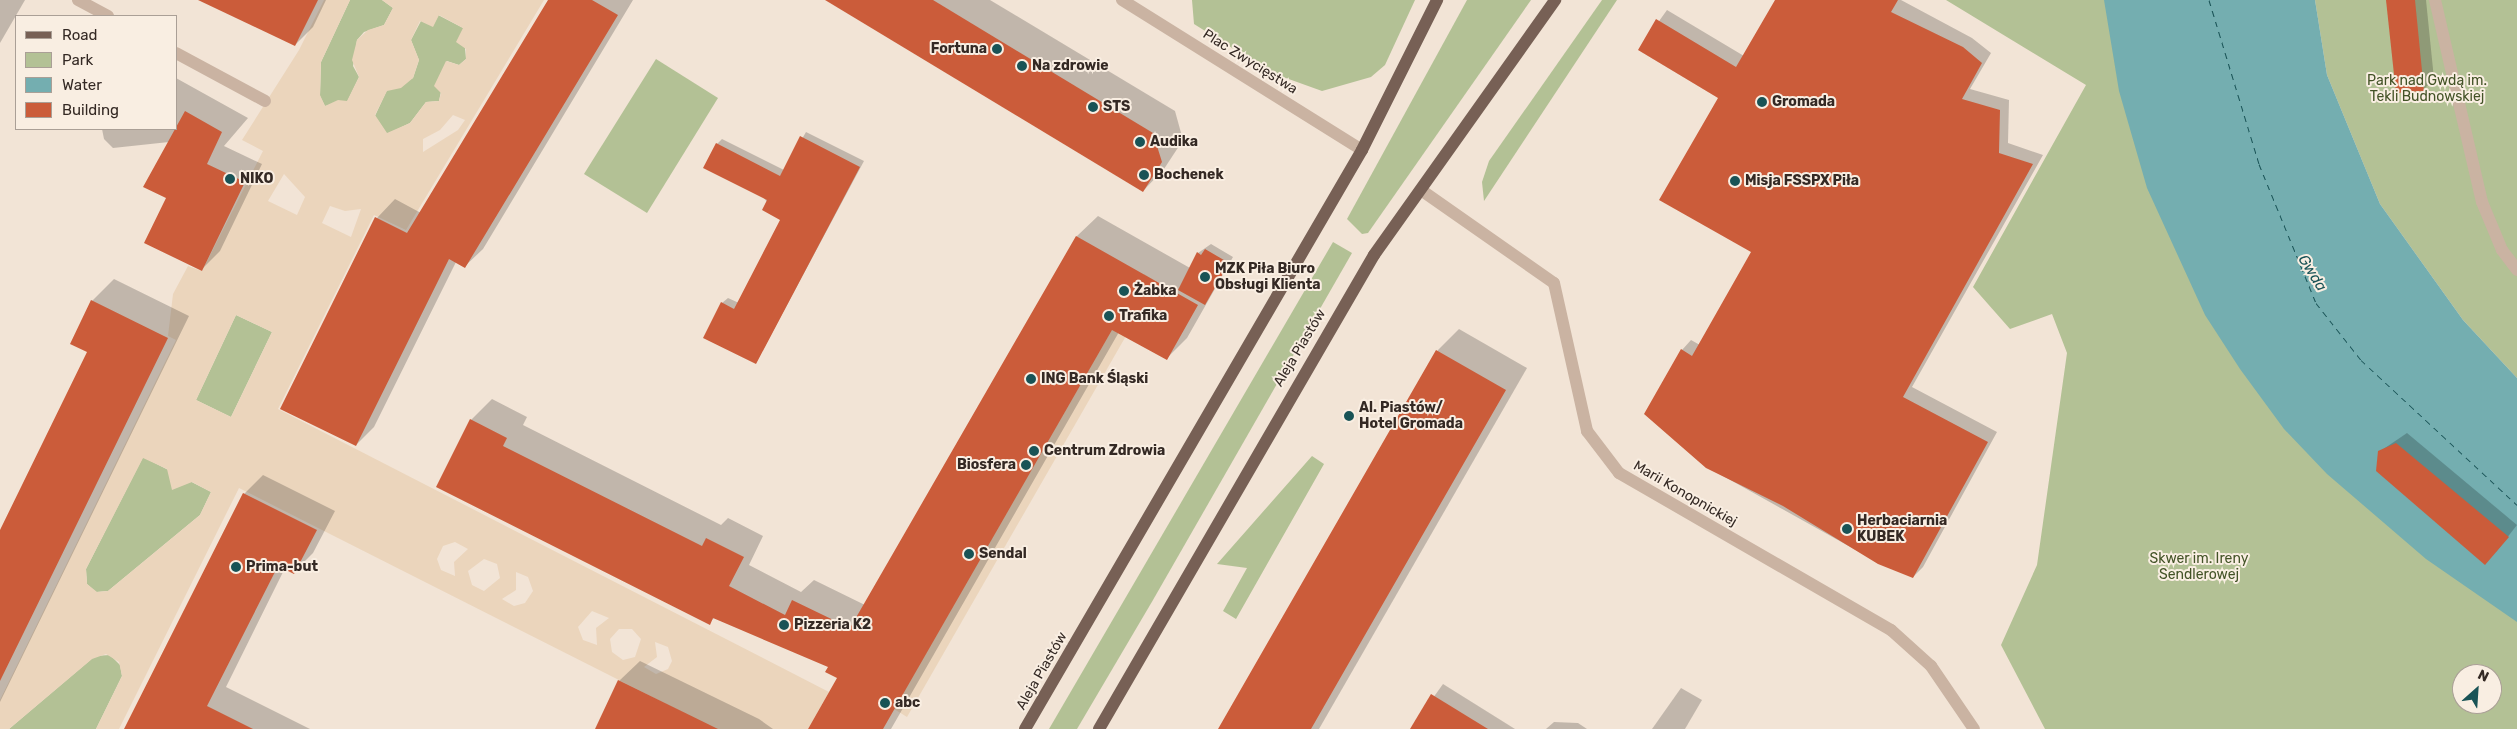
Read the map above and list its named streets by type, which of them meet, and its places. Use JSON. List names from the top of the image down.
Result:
{
  "streets": {
    "main road": ["Aleja Piastów"],
    "street": ["Plac Zwycięstwa", "Marii Konopnickiej"]
  },
  "crossings": [
    ["Plac Zwycięstwa", "Aleja Piastów"],
    ["Aleja Piastów", "Marii Konopnickiej"]
  ],
  "water": ["Gwda"],
  "parks": ["Park nad Gwdą im. Tekli Budnowskiej", "Skwer im. Ireny Sendlerowej"],
  "places": [
    "Fortuna",
    "Na zdrowie",
    "Gromada",
    "STS",
    "Audika",
    "Bochenek",
    "NIKO",
    "Misja FSSPX Piła",
    "MZK Piła Biuro Obsługi Klienta",
    "Żabka",
    "Trafika",
    "ING Bank Śląski",
    "Al. Piastów/ Hotel Gromada",
    "Centrum Zdrowia",
    "Biosfera",
    "Herbaciarnia KUBEK",
    "Sendal",
    "Prima-but",
    "Pizzeria K2",
    "abc"
  ],
  "legend": [
    "Road",
    "Park",
    "Water",
    "Building"
  ],
  "north": "top right"
}
